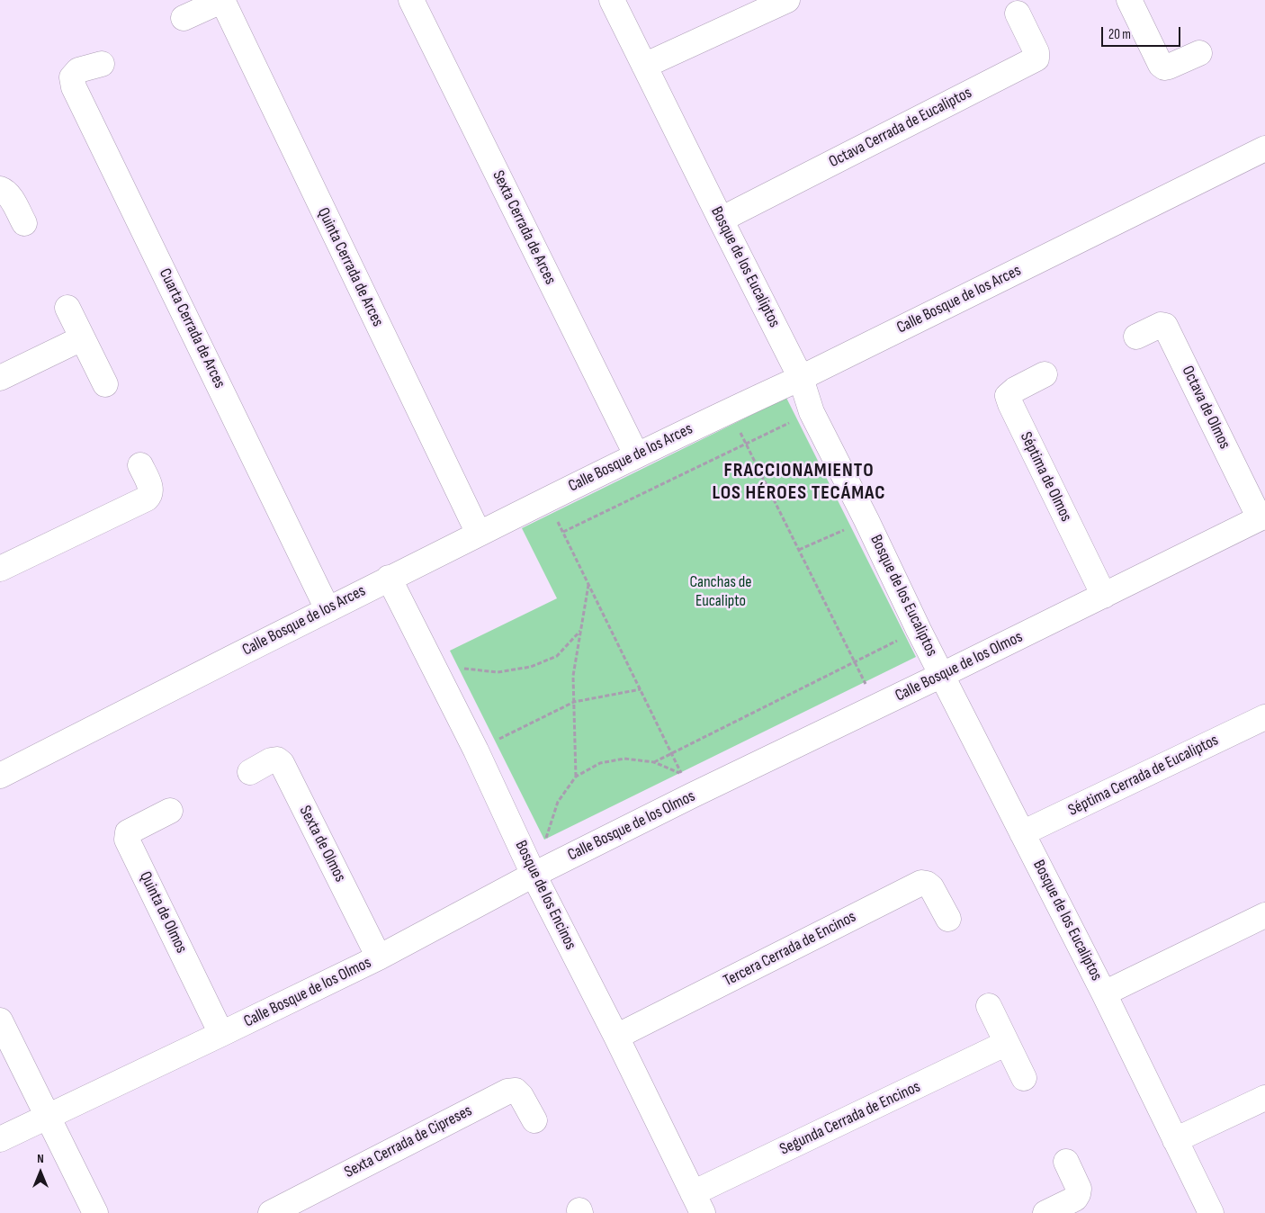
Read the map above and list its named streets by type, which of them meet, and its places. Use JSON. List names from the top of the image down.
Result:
{
  "streets": {
    "street": [
      "Octava Cerrada de Eucaliptos",
      "Sexta Cerrada de Arces",
      "Quinta Cerrada de Arces",
      "Bosque de los Eucaliptos",
      "Calle Bosque de los Arces",
      "Cuarta Cerrada de Arces",
      "Octava de Olmos",
      "Séptima de Olmos",
      "Calle Bosque de los Olmos",
      "Séptima Cerrada de Eucaliptos",
      "Sexta de Olmos",
      "Bosque de los Encinos",
      "Quinta de Olmos",
      "Tercera Cerrada de Encinos",
      "Segunda Cerrada de Encinos",
      "Sexta Cerrada de Cipreses"
    ]
  },
  "crossings": [
    ["Octava Cerrada de Eucaliptos", "Bosque de los Eucaliptos"],
    ["Sexta Cerrada de Arces", "Calle Bosque de los Arces"],
    ["Quinta Cerrada de Arces", "Calle Bosque de los Arces"],
    ["Bosque de los Eucaliptos", "Calle Bosque de los Arces"],
    ["Bosque de los Eucaliptos", "Calle Bosque de los Olmos"],
    ["Bosque de los Eucaliptos", "Séptima Cerrada de Eucaliptos"],
    ["Calle Bosque de los Arces", "Cuarta Cerrada de Arces"],
    ["Calle Bosque de los Arces", "Bosque de los Encinos"],
    ["Octava de Olmos", "Calle Bosque de los Olmos"],
    ["Séptima de Olmos", "Calle Bosque de los Olmos"],
    ["Calle Bosque de los Olmos", "Sexta de Olmos"],
    ["Calle Bosque de los Olmos", "Bosque de los Encinos"],
    ["Calle Bosque de los Olmos", "Quinta de Olmos"],
    ["Bosque de los Encinos", "Tercera Cerrada de Encinos"],
    ["Bosque de los Encinos", "Segunda Cerrada de Encinos"]
  ],
  "districts": ["FRACCIONAMIENTO LOS HÉROES TECÁMAC"],
  "parks": ["Canchas de Eucalipto"],
  "scale_bar": "20 m",
  "north": "top"
}
